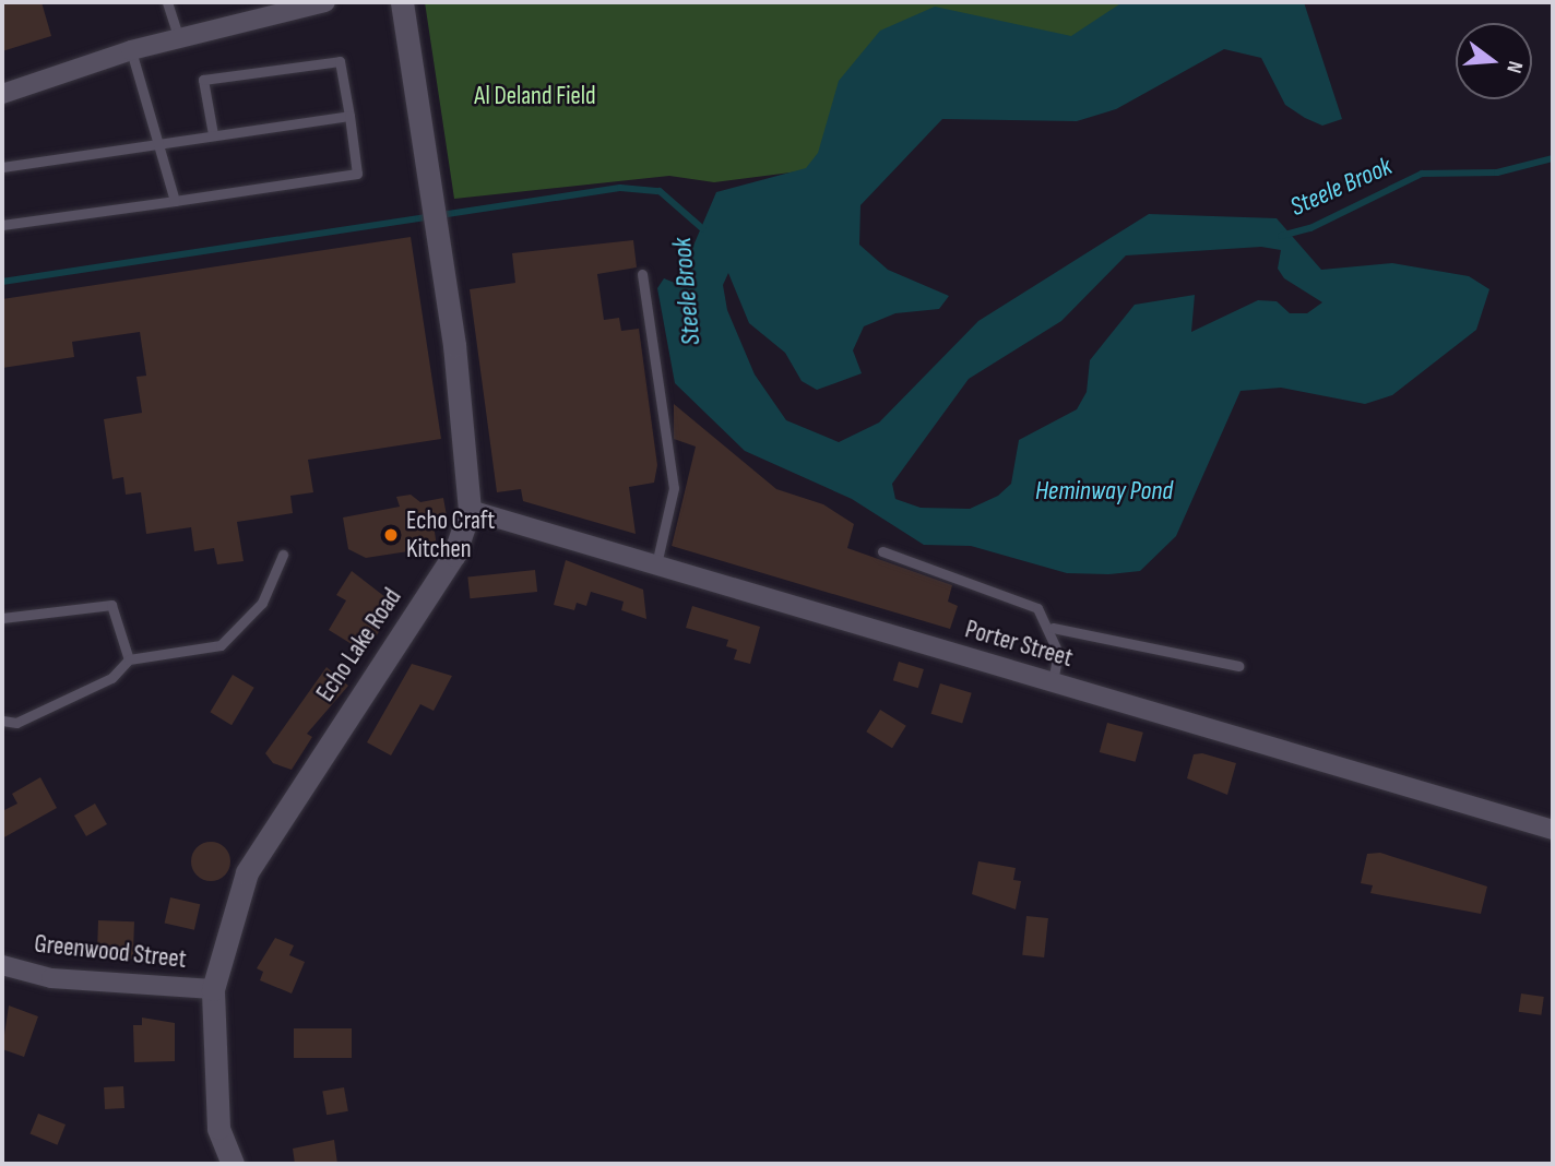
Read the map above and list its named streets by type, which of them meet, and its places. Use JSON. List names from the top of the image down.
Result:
{
  "streets": {
    "main road": ["Echo Lake Road"],
    "street": ["Porter Street", "Greenwood Street"]
  },
  "crossings": [
    ["Porter Street", "Echo Lake Road"],
    ["Echo Lake Road", "Greenwood Street"]
  ],
  "water": ["Steele Brook", "Heminway Pond"],
  "parks": ["Al Deland Field"],
  "places": ["Echo Craft Kitchen"],
  "north": "right"
}
